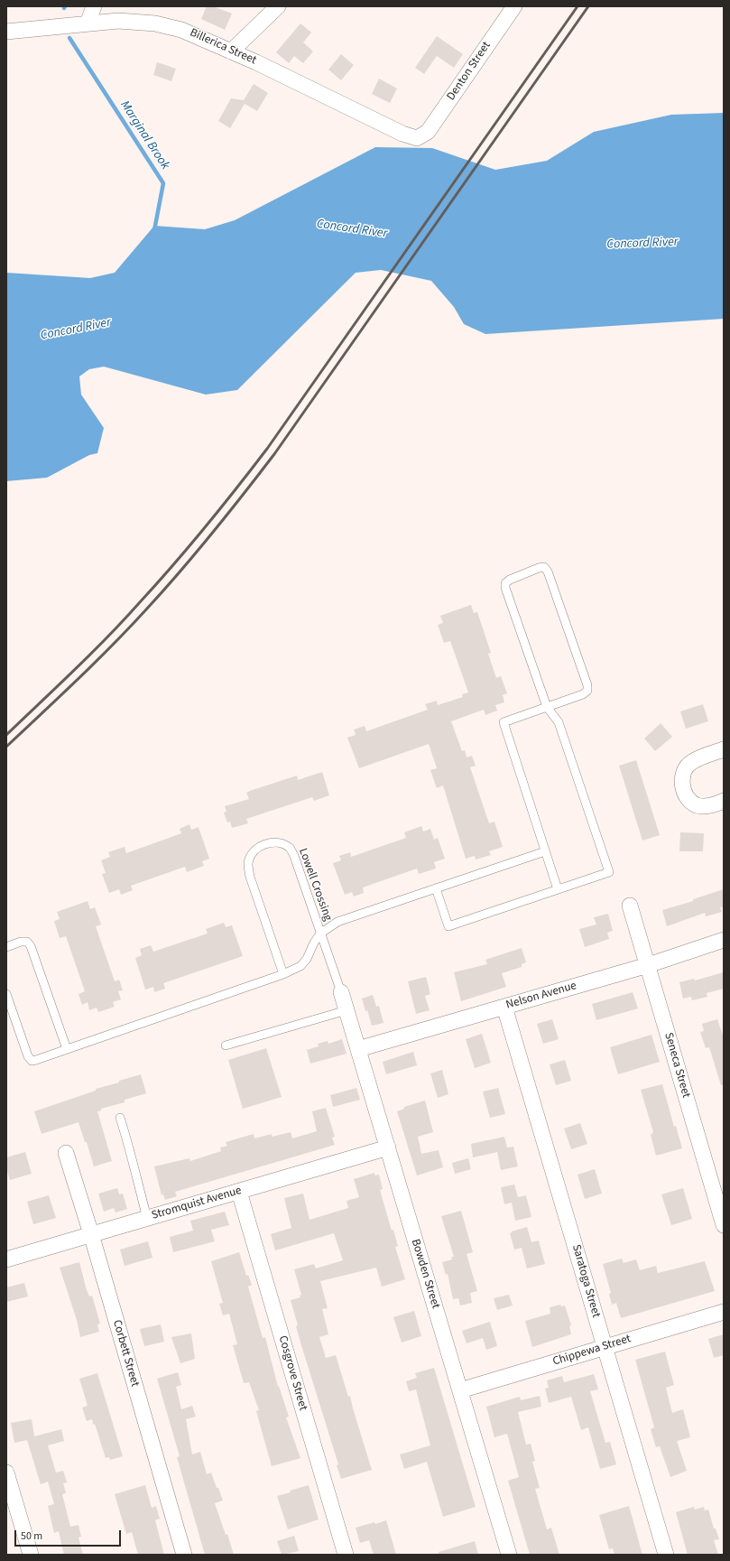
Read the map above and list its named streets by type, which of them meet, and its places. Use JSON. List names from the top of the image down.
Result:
{
  "streets": {
    "street": [
      "Billerica Street",
      "Denton Street",
      "Nelson Avenue",
      "Seneca Street",
      "Stromquist Avenue",
      "Bowden Street",
      "Saratoga Street",
      "Chippewa Street",
      "Corbett Street",
      "Cosgrove Street"
    ],
    "lane": ["Lowell Crossing"]
  },
  "crossings": [
    ["Billerica Street", "Denton Street"],
    ["Nelson Avenue", "Seneca Street"],
    ["Nelson Avenue", "Bowden Street"],
    ["Nelson Avenue", "Saratoga Street"],
    ["Stromquist Avenue", "Bowden Street"],
    ["Stromquist Avenue", "Corbett Street"],
    ["Stromquist Avenue", "Cosgrove Street"],
    ["Bowden Street", "Chippewa Street"],
    ["Saratoga Street", "Chippewa Street"]
  ],
  "water": ["Marginal Brook", "Concord River"],
  "scale_bar": "50 m"
}
